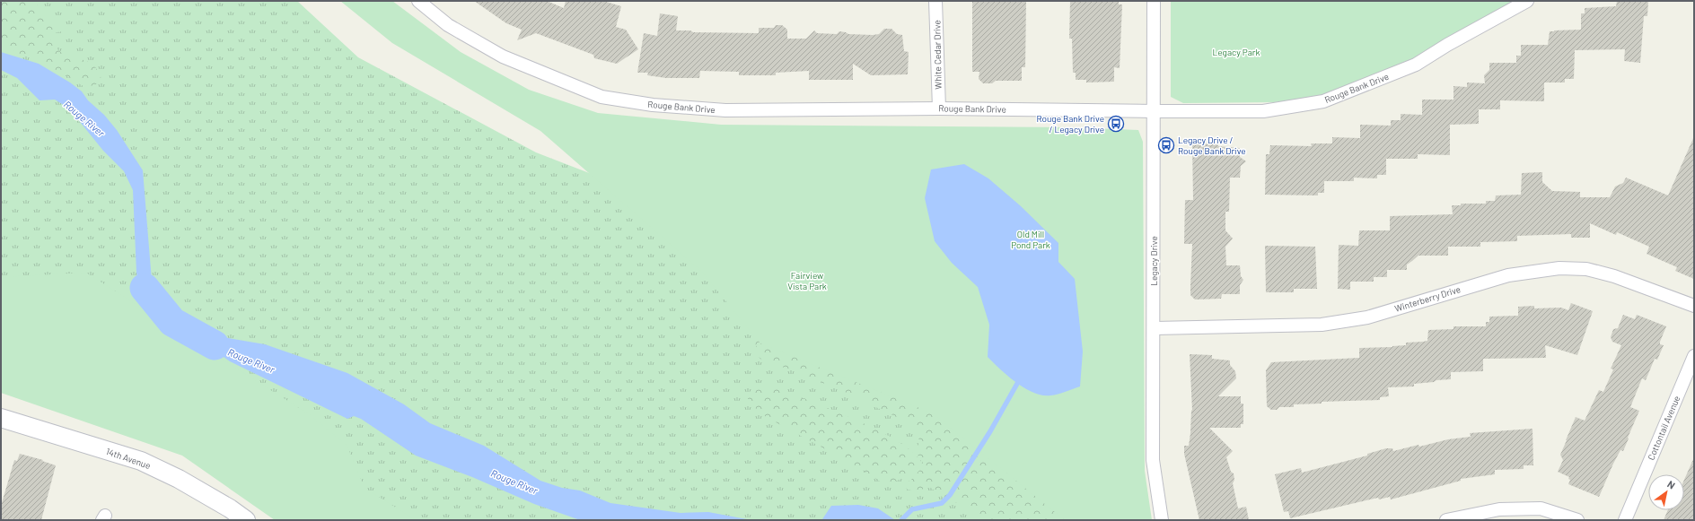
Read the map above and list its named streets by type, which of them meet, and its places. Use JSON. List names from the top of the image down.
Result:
{
  "streets": {
    "main road": ["14th Avenue"],
    "street": [
      "White Cedar Drive",
      "Rouge Bank Drive",
      "Legacy Drive",
      "Winterberry Drive",
      "Cottontail Avenue"
    ]
  },
  "crossings": [
    ["White Cedar Drive", "Rouge Bank Drive"],
    ["Rouge Bank Drive", "Legacy Drive"],
    ["Legacy Drive", "Winterberry Drive"]
  ],
  "water": ["Rouge River"],
  "parks": ["Legacy Park", "Old Mill Pond Park", "Fairview Vista Park"],
  "places": {
    "bus stop": ["Rouge Bank Drive / Legacy Drive", "Legacy Drive / Rouge Bank Drive"]
  },
  "north": "top right"
}
